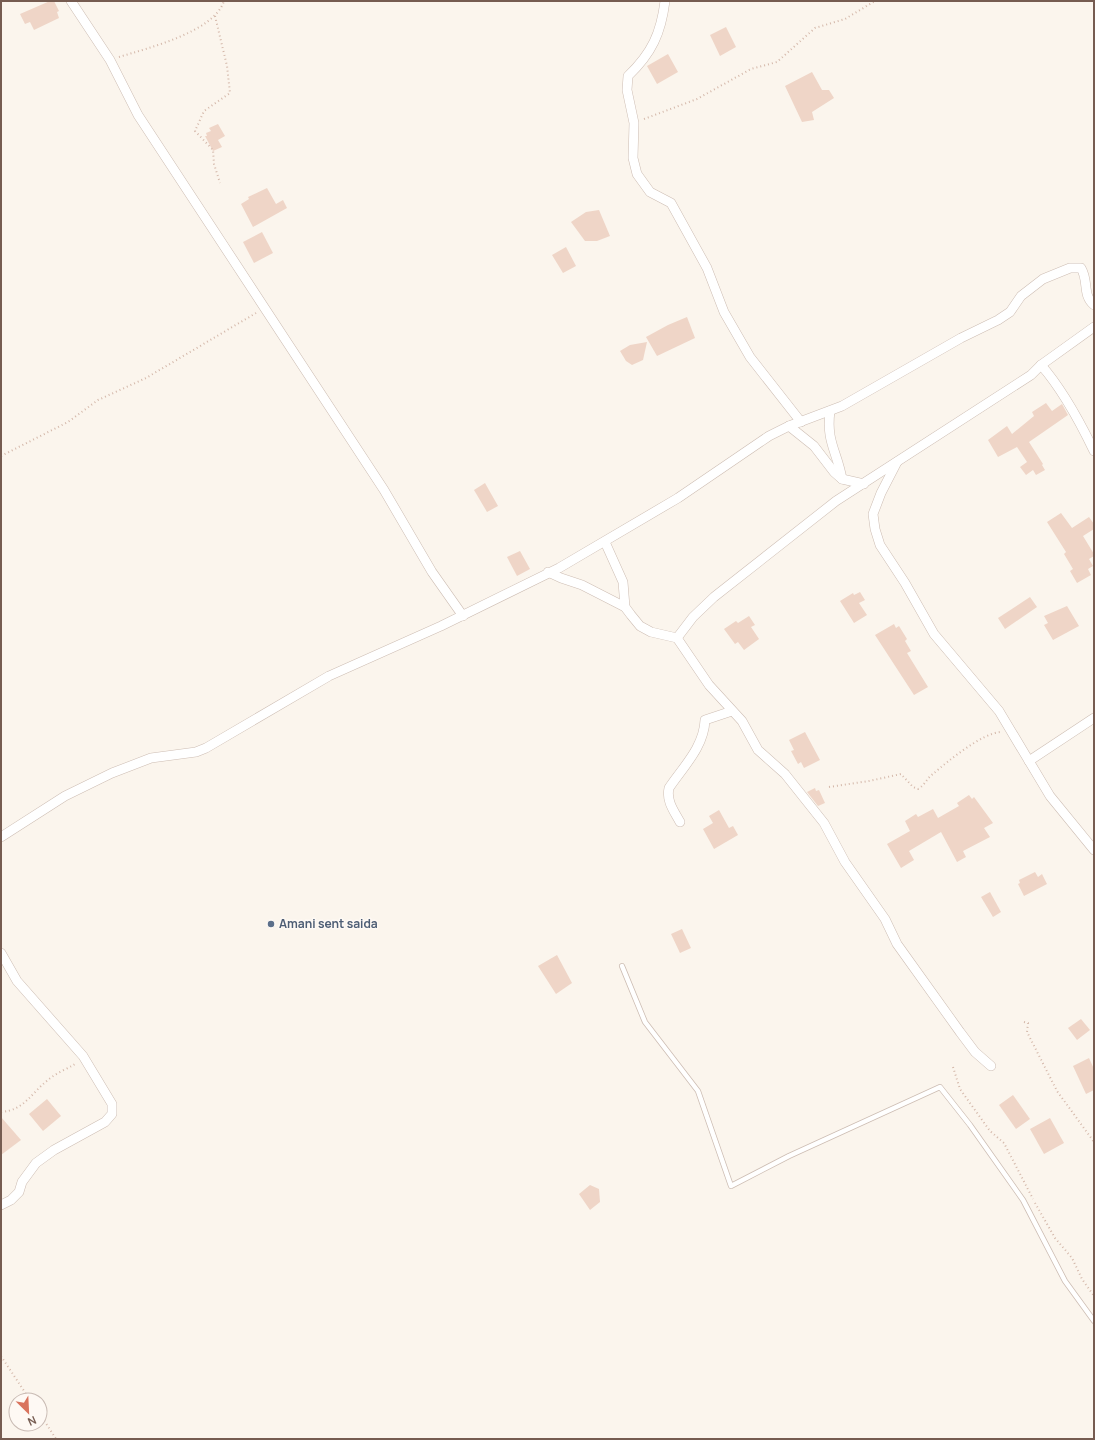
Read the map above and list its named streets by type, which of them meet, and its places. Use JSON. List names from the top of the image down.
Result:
{
  "places": ["Amani sent saida"],
  "north": "bottom right"
}
